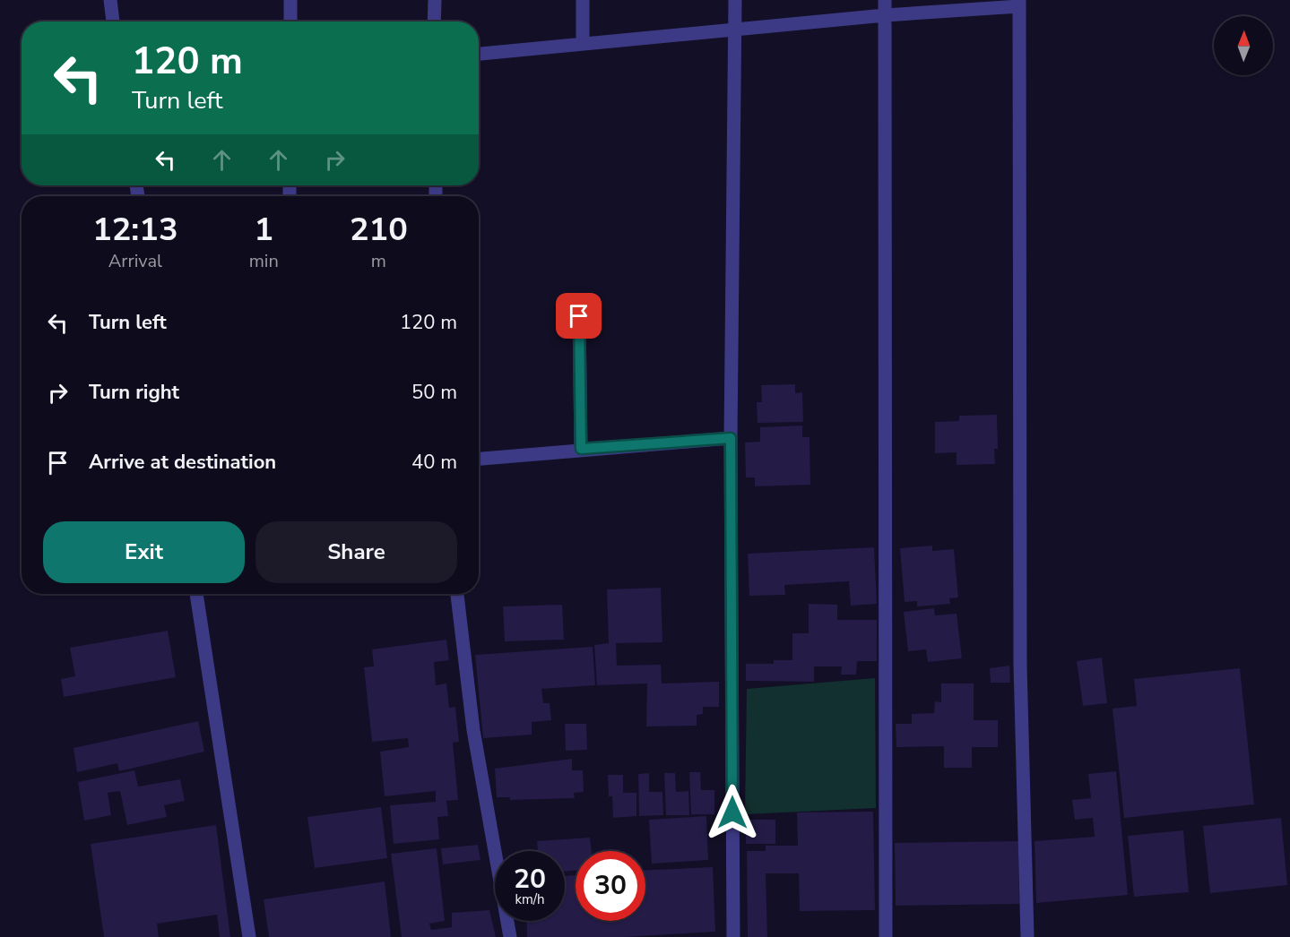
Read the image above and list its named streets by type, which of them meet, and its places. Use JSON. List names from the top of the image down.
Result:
{
  "north": "top",
  "page": {
    "turn": ["120 m", "Turn left"],
    "eta": [
      "12:13",
      "Arrival",
      "1",
      "min",
      "210",
      "m"
    ],
    "list": [
      {
        "name": "Turn left",
        "value": "120 m"
      },
      {
        "name": "Turn right",
        "value": "50 m"
      },
      {
        "name": "Arrive at destination",
        "value": "40 m"
      }
    ],
    "buttons": ["Exit", "Share"],
    "speed": "20 km/h",
    "limit": "30"
  }
}
